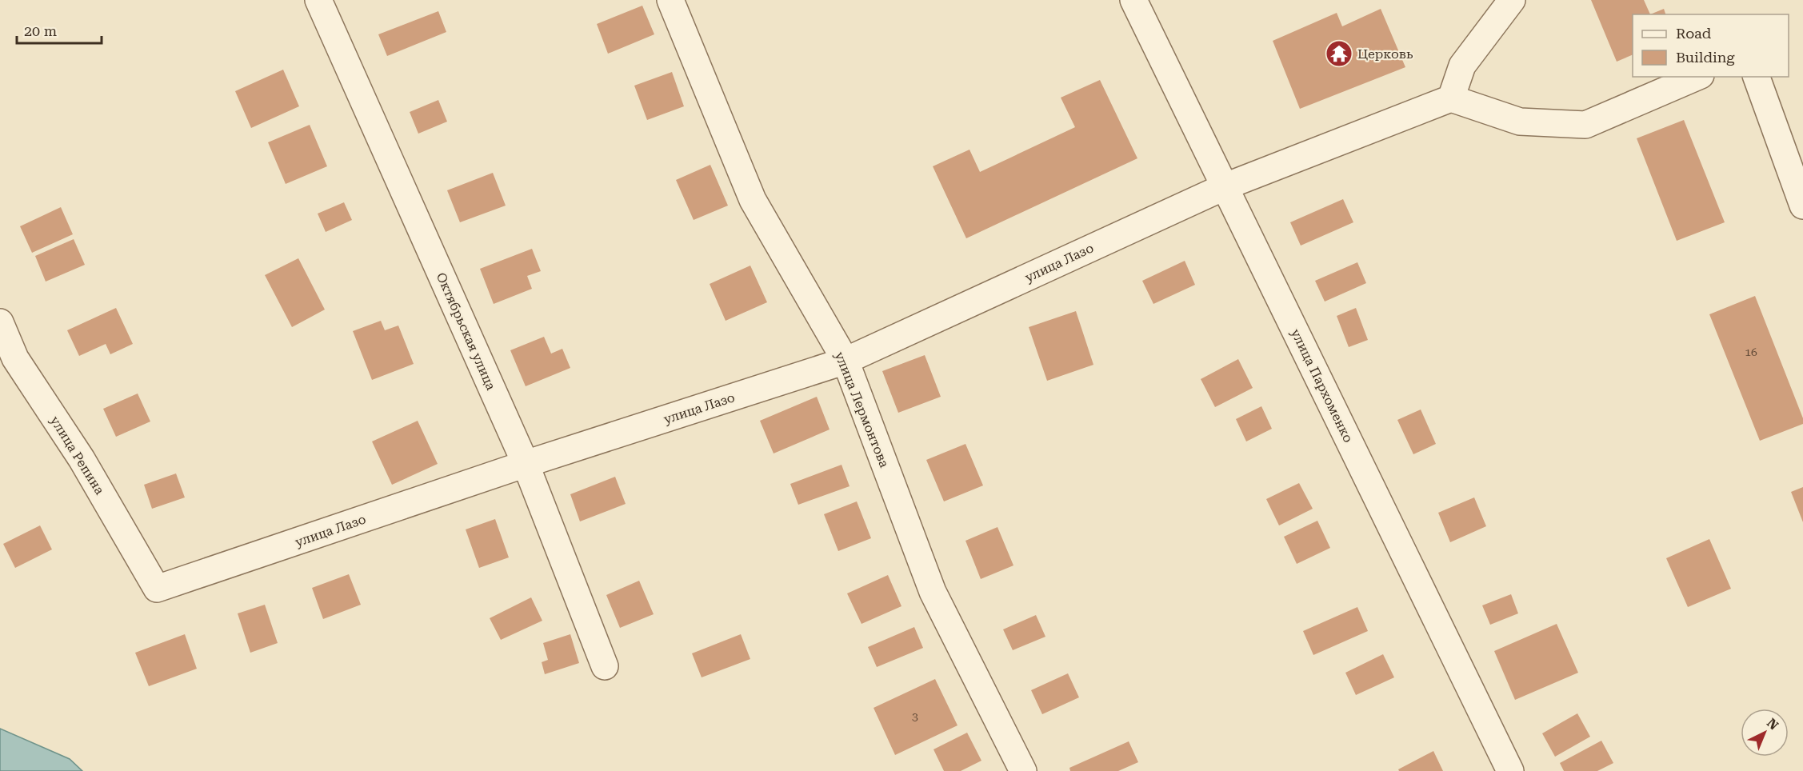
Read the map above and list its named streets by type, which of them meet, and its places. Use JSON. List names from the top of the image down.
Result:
{
  "streets": {
    "street": [
      "улица Лазо",
      "Октябрьская улица",
      "улица Пархоменко",
      "улица Лермонтова",
      "улица Репина"
    ]
  },
  "crossings": [
    ["улица Лазо", "Октябрьская улица"],
    ["улица Лазо", "улица Пархоменко"],
    ["улица Лазо", "улица Лермонтова"],
    ["улица Лазо", "улица Репина"]
  ],
  "places": {
    "temple": ["Церковь"]
  },
  "house_numbers": ["16", "3"],
  "legend": ["Road", "Building"],
  "scale_bar": "20 m",
  "north": "top right"
}
